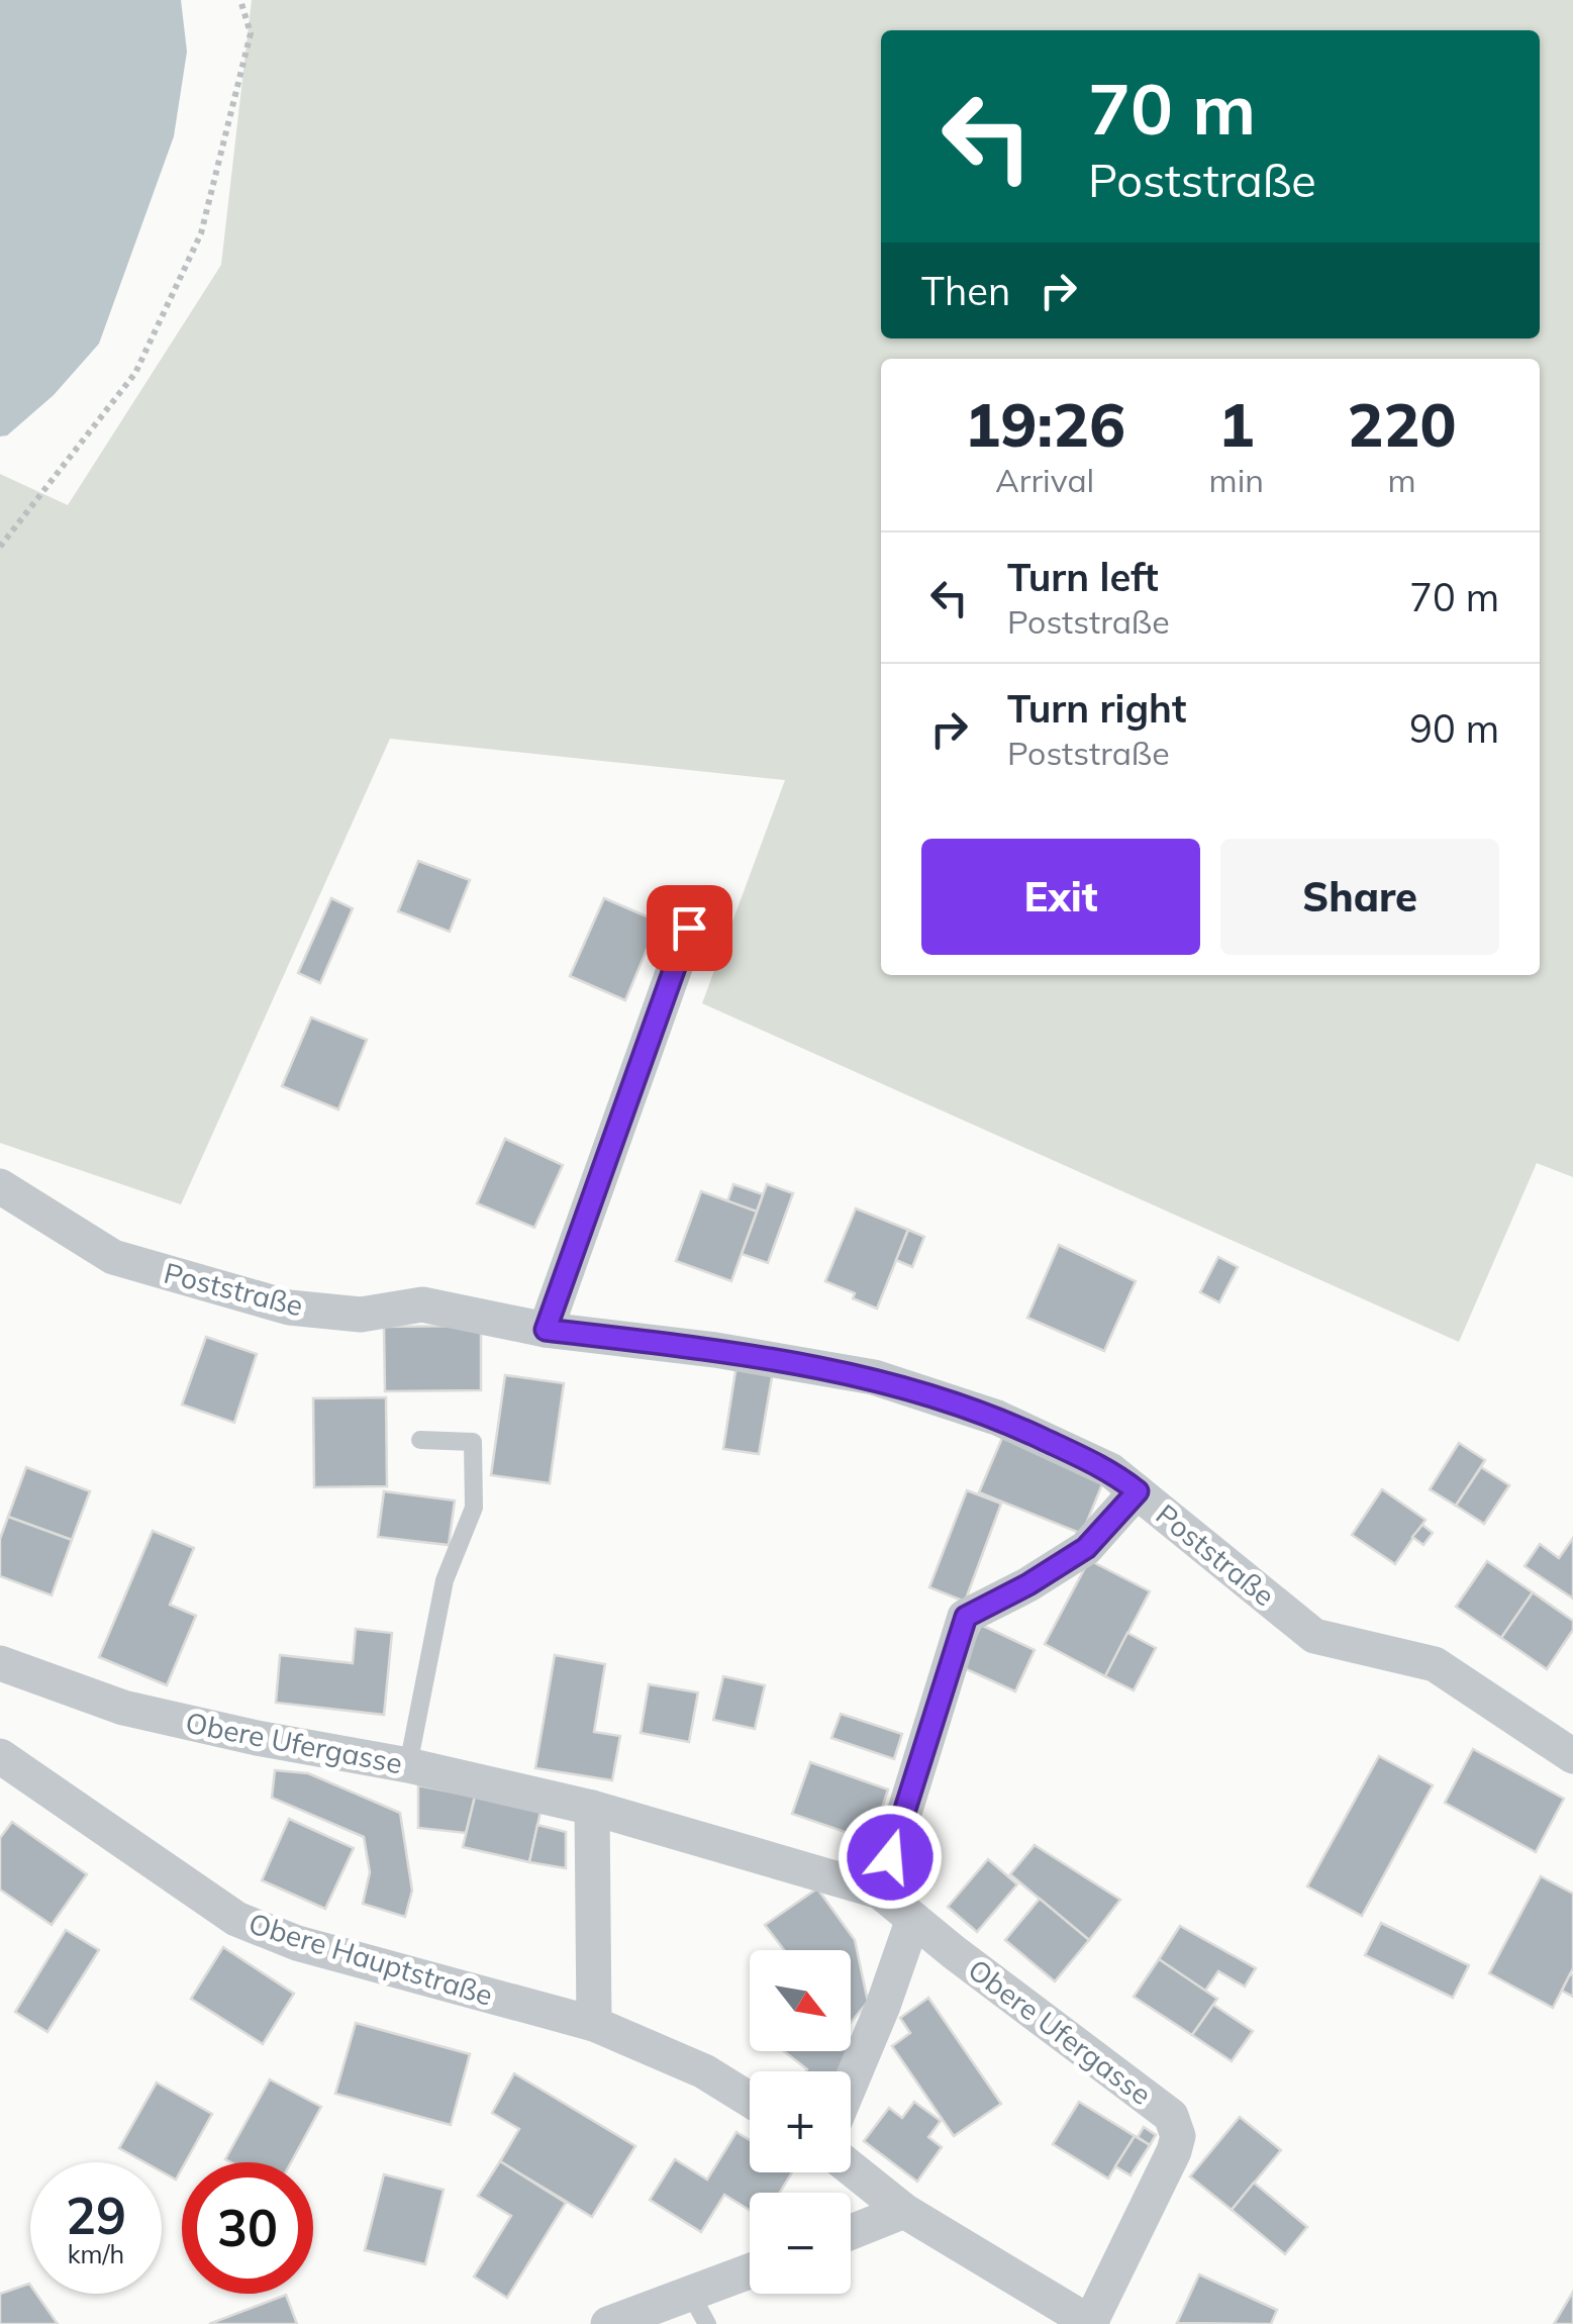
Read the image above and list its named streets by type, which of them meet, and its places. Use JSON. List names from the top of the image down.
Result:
{
  "streets": {
    "street": ["Poststraße", "Obere Ufergasse", "Obere Hauptstraße"]
  },
  "north": "bottom right",
  "page": {
    "turn": ["70 m", "Poststraße"],
    "then": "Then",
    "eta": [
      "19:26",
      "Arrival",
      "1",
      "min",
      "220",
      "m"
    ],
    "list": [
      {
        "name": "Turn left",
        "note": "Poststraße",
        "value": "70 m"
      },
      {
        "name": "Turn right",
        "note": "Poststraße",
        "value": "90 m"
      }
    ],
    "buttons": ["Exit", "Share"],
    "map_buttons": ["+", "−"],
    "speed": "29 km/h",
    "limit": "30"
  }
}
